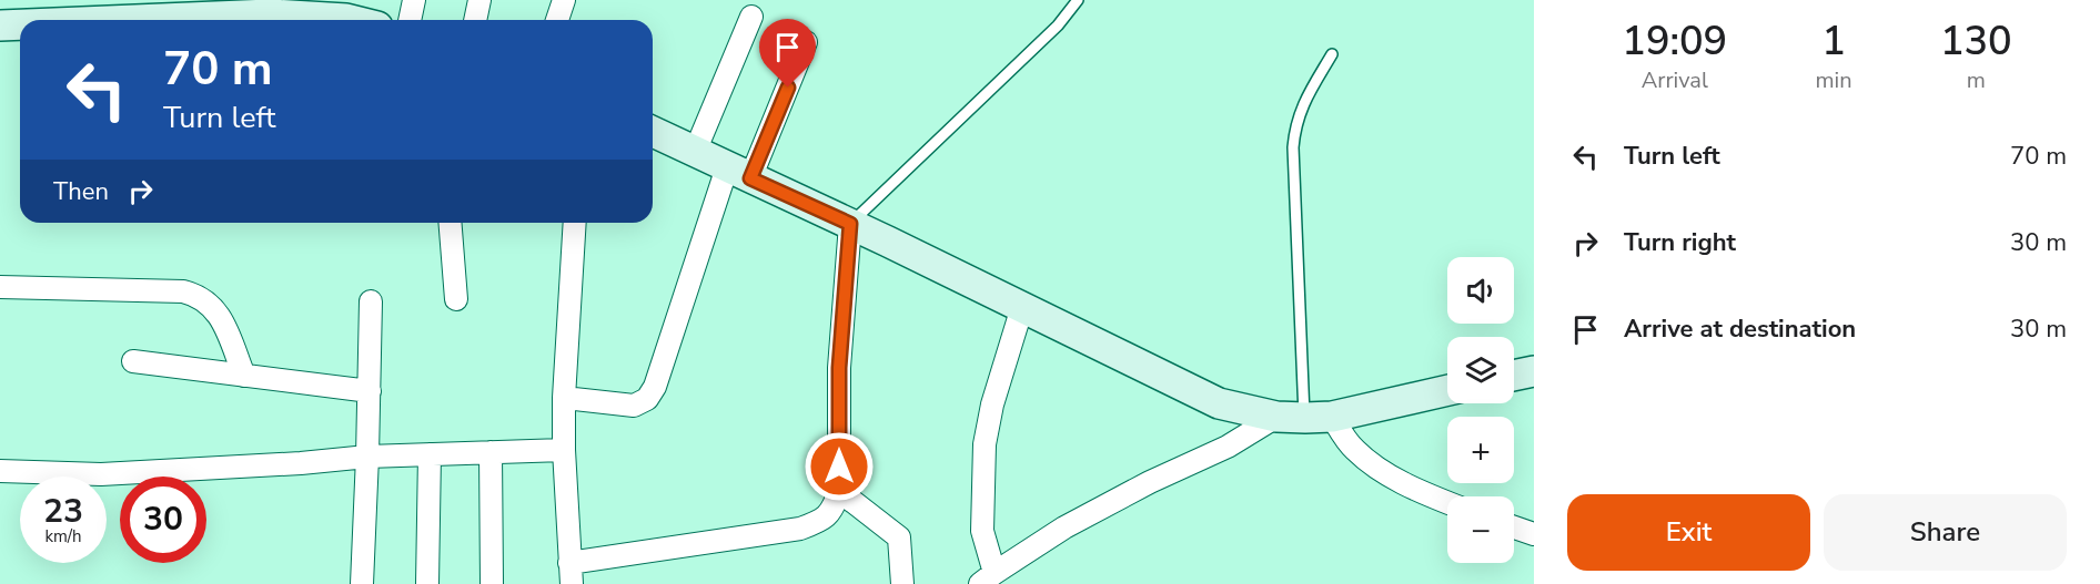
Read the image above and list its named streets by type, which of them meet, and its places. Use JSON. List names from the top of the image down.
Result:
{
  "page": {
    "eta": [
      "19:09",
      "Arrival",
      "1",
      "min",
      "130",
      "m"
    ],
    "turn": ["70 m", "Turn left"],
    "list": [
      {
        "name": "Turn left",
        "value": "70 m"
      },
      {
        "name": "Turn right",
        "value": "30 m"
      },
      {
        "name": "Arrive at destination",
        "value": "30 m"
      }
    ],
    "then": "Then",
    "map_buttons": ["+", "−"],
    "speed": "23 km/h",
    "limit": "30",
    "buttons": ["Exit", "Share"]
  }
}
